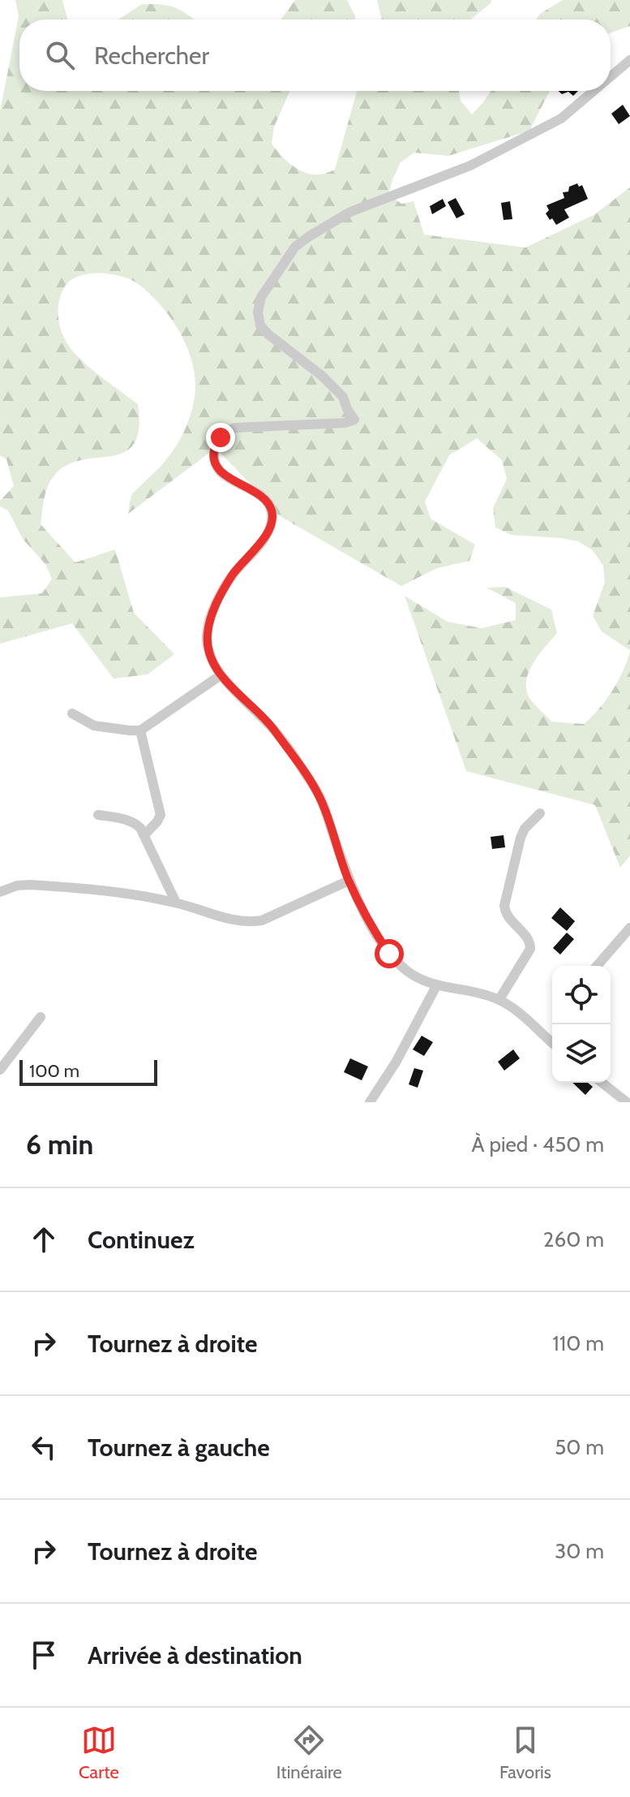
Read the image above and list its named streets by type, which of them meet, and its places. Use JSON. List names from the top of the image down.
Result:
{
  "scale_bar": "100 m",
  "page": {
    "search": "Rechercher",
    "scale": "100 m",
    "heading": ["6 min", "À pied · 450 m"],
    "list": [
      ["Continuez", "260 m"],
      ["Tournez à droite", "110 m"],
      ["Tournez à gauche", "50 m"],
      ["Tournez à droite", "30 m"],
      "Arrivée à destination"
    ],
    "nav": ["Carte", "Itinéraire", "Favoris"]
  }
}
